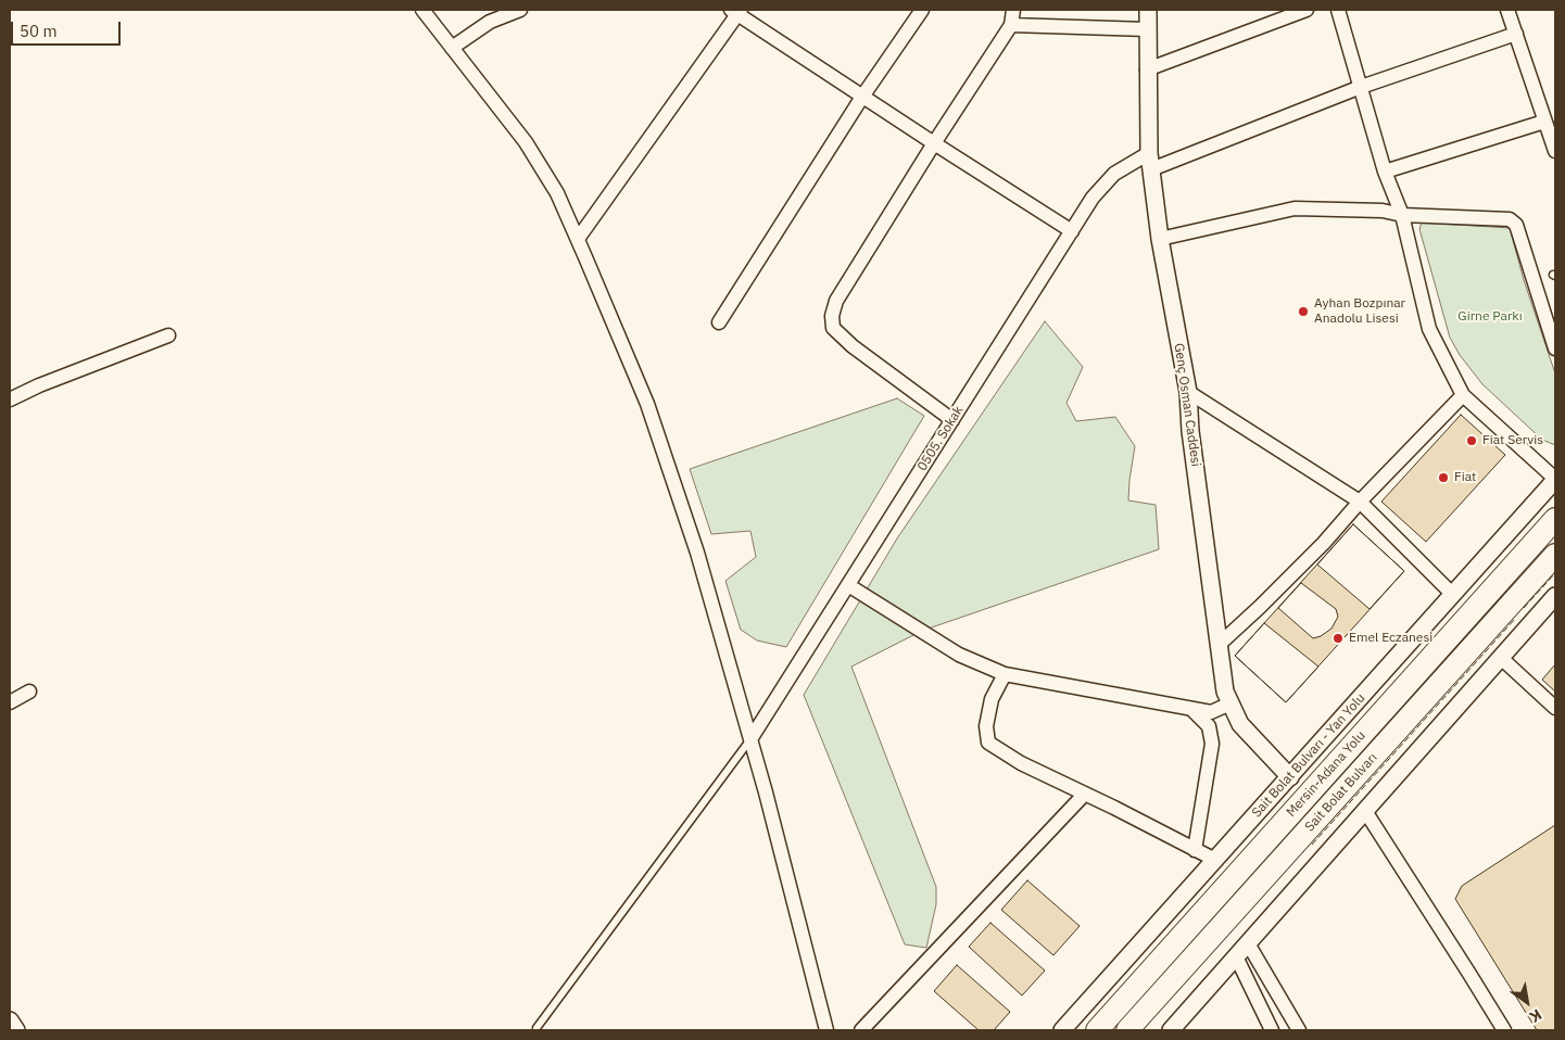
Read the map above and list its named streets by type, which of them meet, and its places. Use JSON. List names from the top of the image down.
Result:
{
  "streets": {
    "highway": ["Mersin-Adana Yolu", "Sait Bolat Bulvarı"],
    "street": ["Genç Osman Caddesi", "0505. Sokak", "Sait Bolat Bulvarı - Yan Yolu"]
  },
  "crossings": [
    ["Genç Osman Caddesi", "0505. Sokak"],
    ["Genç Osman Caddesi", "Sait Bolat Bulvarı - Yan Yolu"]
  ],
  "parks": ["Girne Parkı"],
  "places": [
    "Ayhan Bozpınar Anadolu Lisesi",
    "Fiat Servis",
    "Fiat",
    "Emel Eczanesi"
  ],
  "scale_bar": "50 m",
  "north": "bottom right"
}
